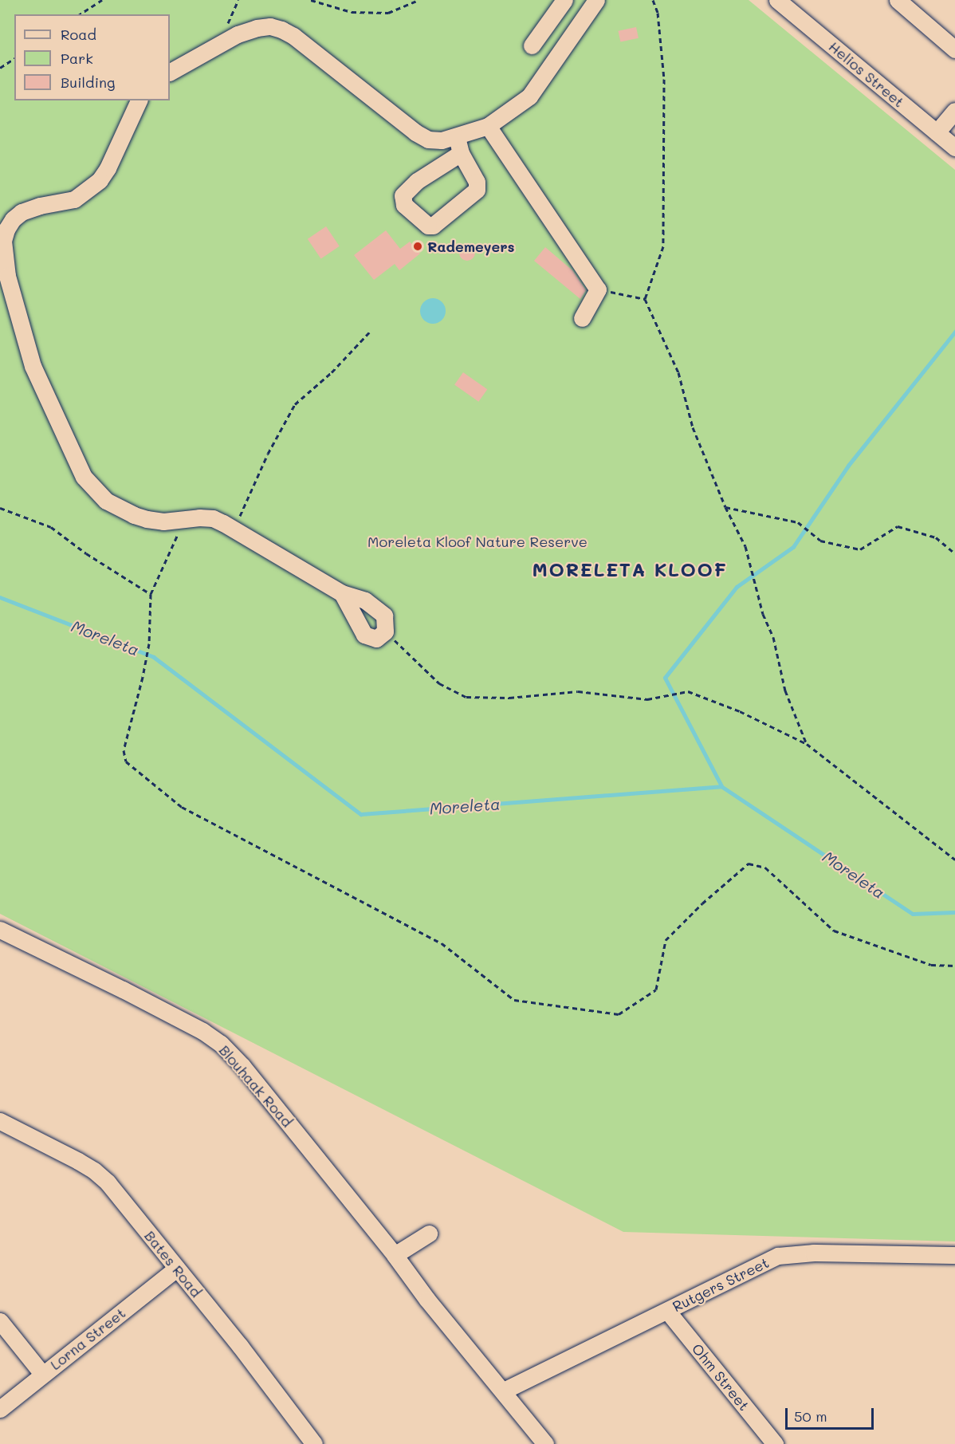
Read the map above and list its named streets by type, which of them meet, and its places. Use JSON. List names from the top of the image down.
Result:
{
  "streets": {
    "street": [
      "Helios Street",
      "Blouhaak Road",
      "Bates Road",
      "Rutgers Street",
      "Lorna Street",
      "Ohm Street"
    ]
  },
  "crossings": [
    ["Blouhaak Road", "Rutgers Street"],
    ["Bates Road", "Lorna Street"],
    ["Rutgers Street", "Ohm Street"]
  ],
  "districts": ["MORELETA KLOOF"],
  "water": ["Moreleta"],
  "parks": ["Moreleta Kloof Nature Reserve"],
  "places": ["Rademeyers"],
  "legend": ["Road", "Park", "Building"],
  "scale_bar": "50 m"
}
